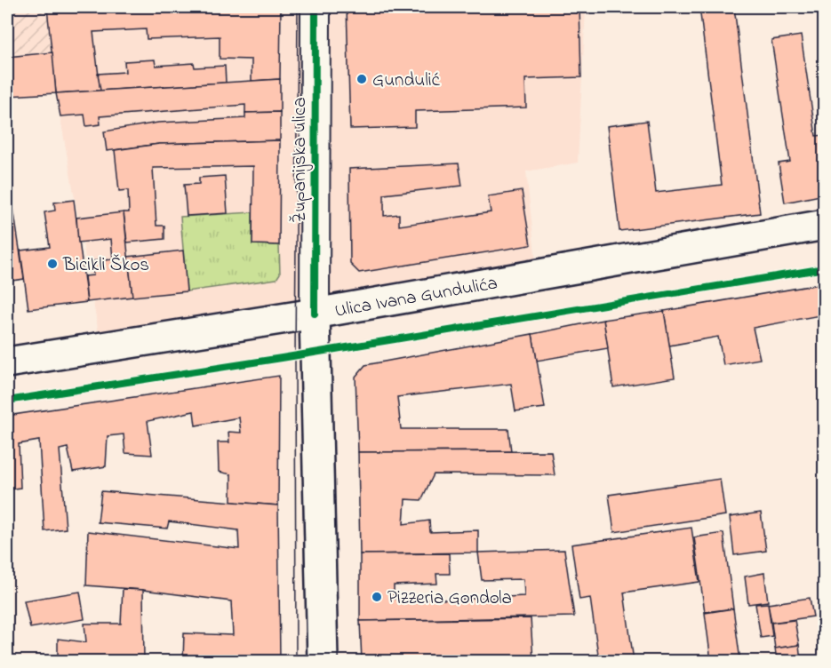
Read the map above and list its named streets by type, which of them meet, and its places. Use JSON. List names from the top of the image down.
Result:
{
  "streets": {
    "main road": ["Županijska ulica", "Ulica Ivana Gundulića"]
  },
  "crossings": [
    ["Županijska ulica", "Ulica Ivana Gundulića"]
  ],
  "places": ["Gundulić", "Bicikli Škos", "Pizzeria Gondola"]
}
